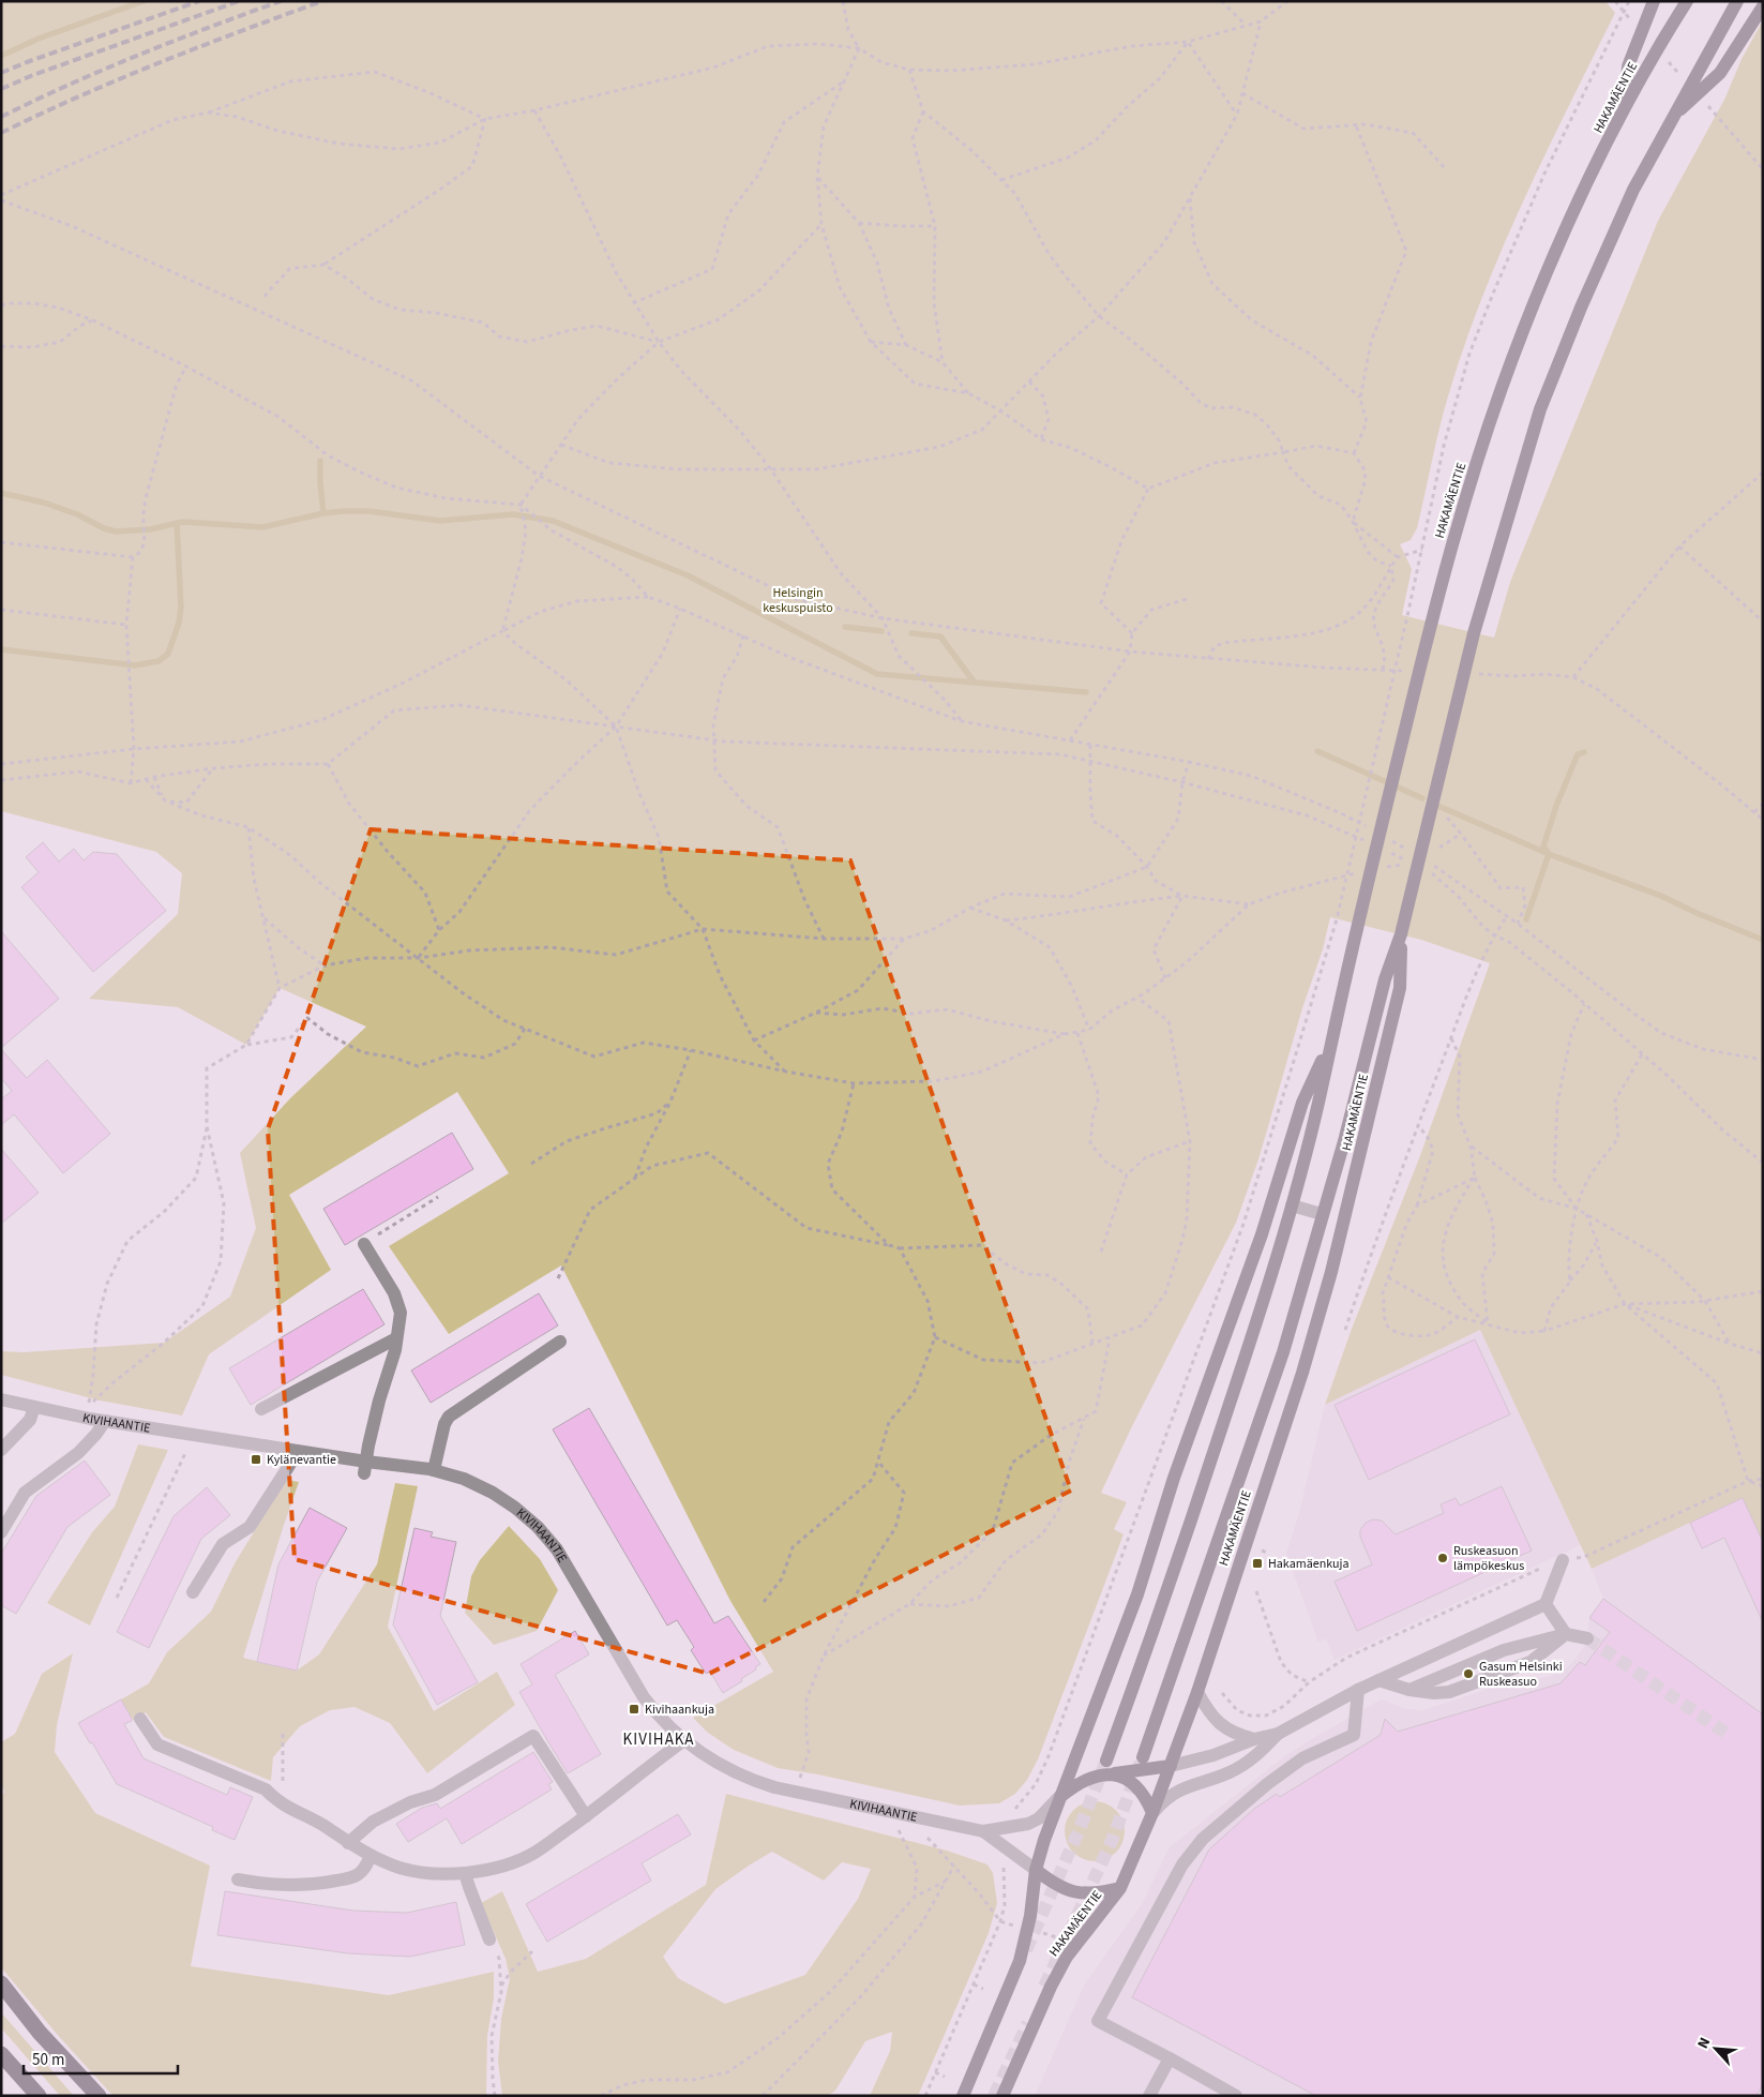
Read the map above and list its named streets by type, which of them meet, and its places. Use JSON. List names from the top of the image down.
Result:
{
  "streets": {
    "main road": ["HAKAMÄENTIE"],
    "street": ["KIVIHAANTIE"]
  },
  "crossings": [
    ["HAKAMÄENTIE", "KIVIHAANTIE"]
  ],
  "districts": ["KIVIHAKA"],
  "parks": ["Helsingin keskuspuisto"],
  "places": {
    "transit": ["Kylänevantie", "Hakamäenkuja", "Kivihaankuja"],
    "other": ["Ruskeasuon lämpökeskus", "Gasum Helsinki Ruskeasuo"]
  },
  "scale_bar": "50 m",
  "north": "top left"
}
